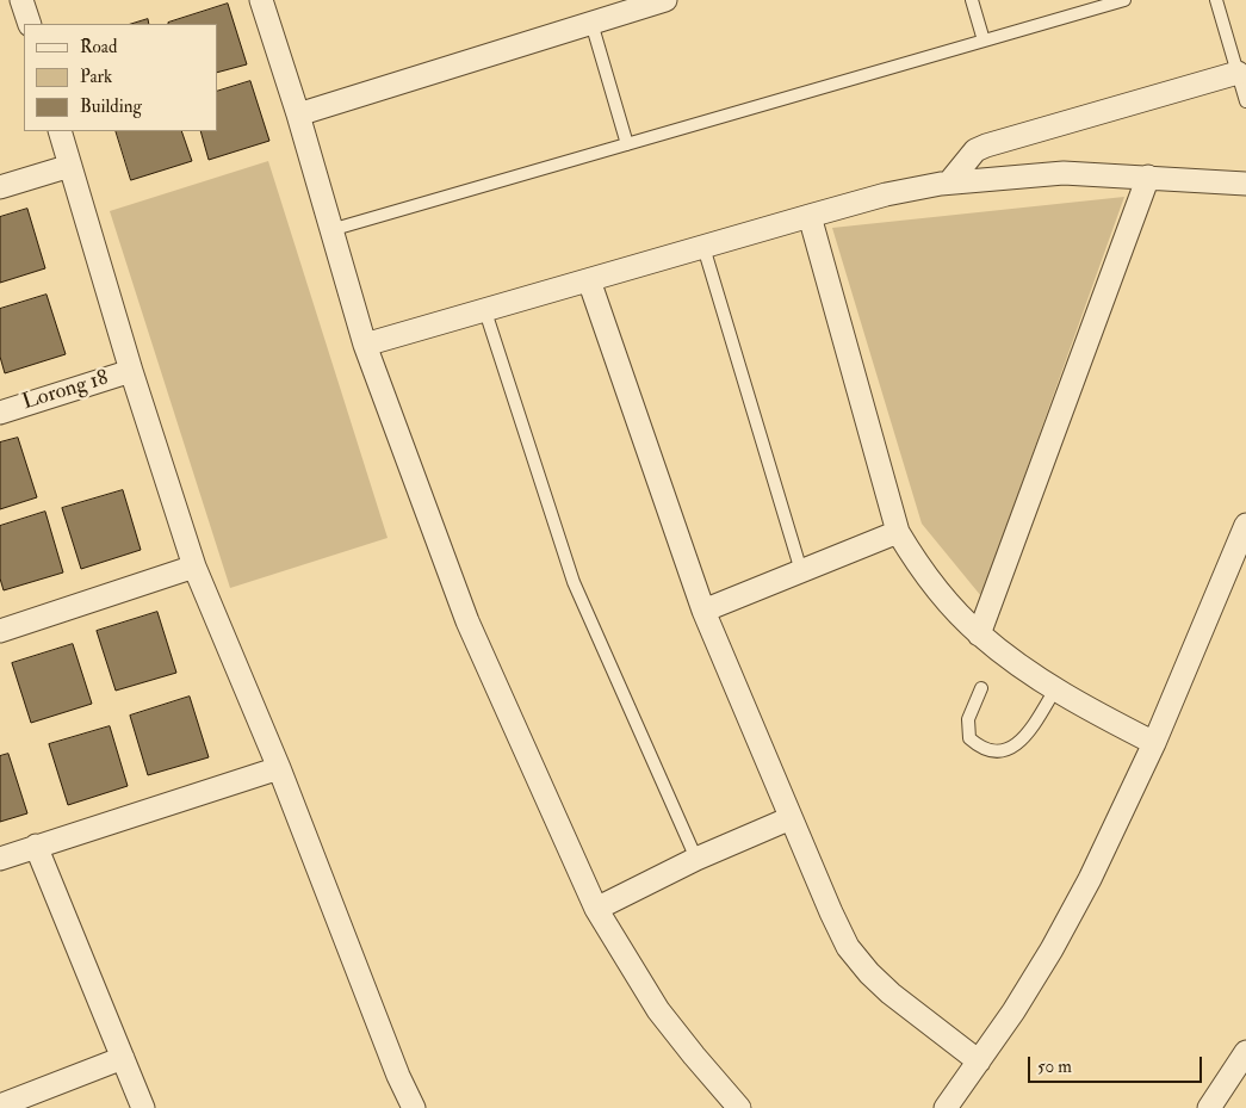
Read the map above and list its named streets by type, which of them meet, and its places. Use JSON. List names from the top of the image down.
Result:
{
  "streets": {
    "street": ["Lorong 18"]
  },
  "legend": ["Road", "Park", "Building"],
  "scale_bar": "50 m"
}
